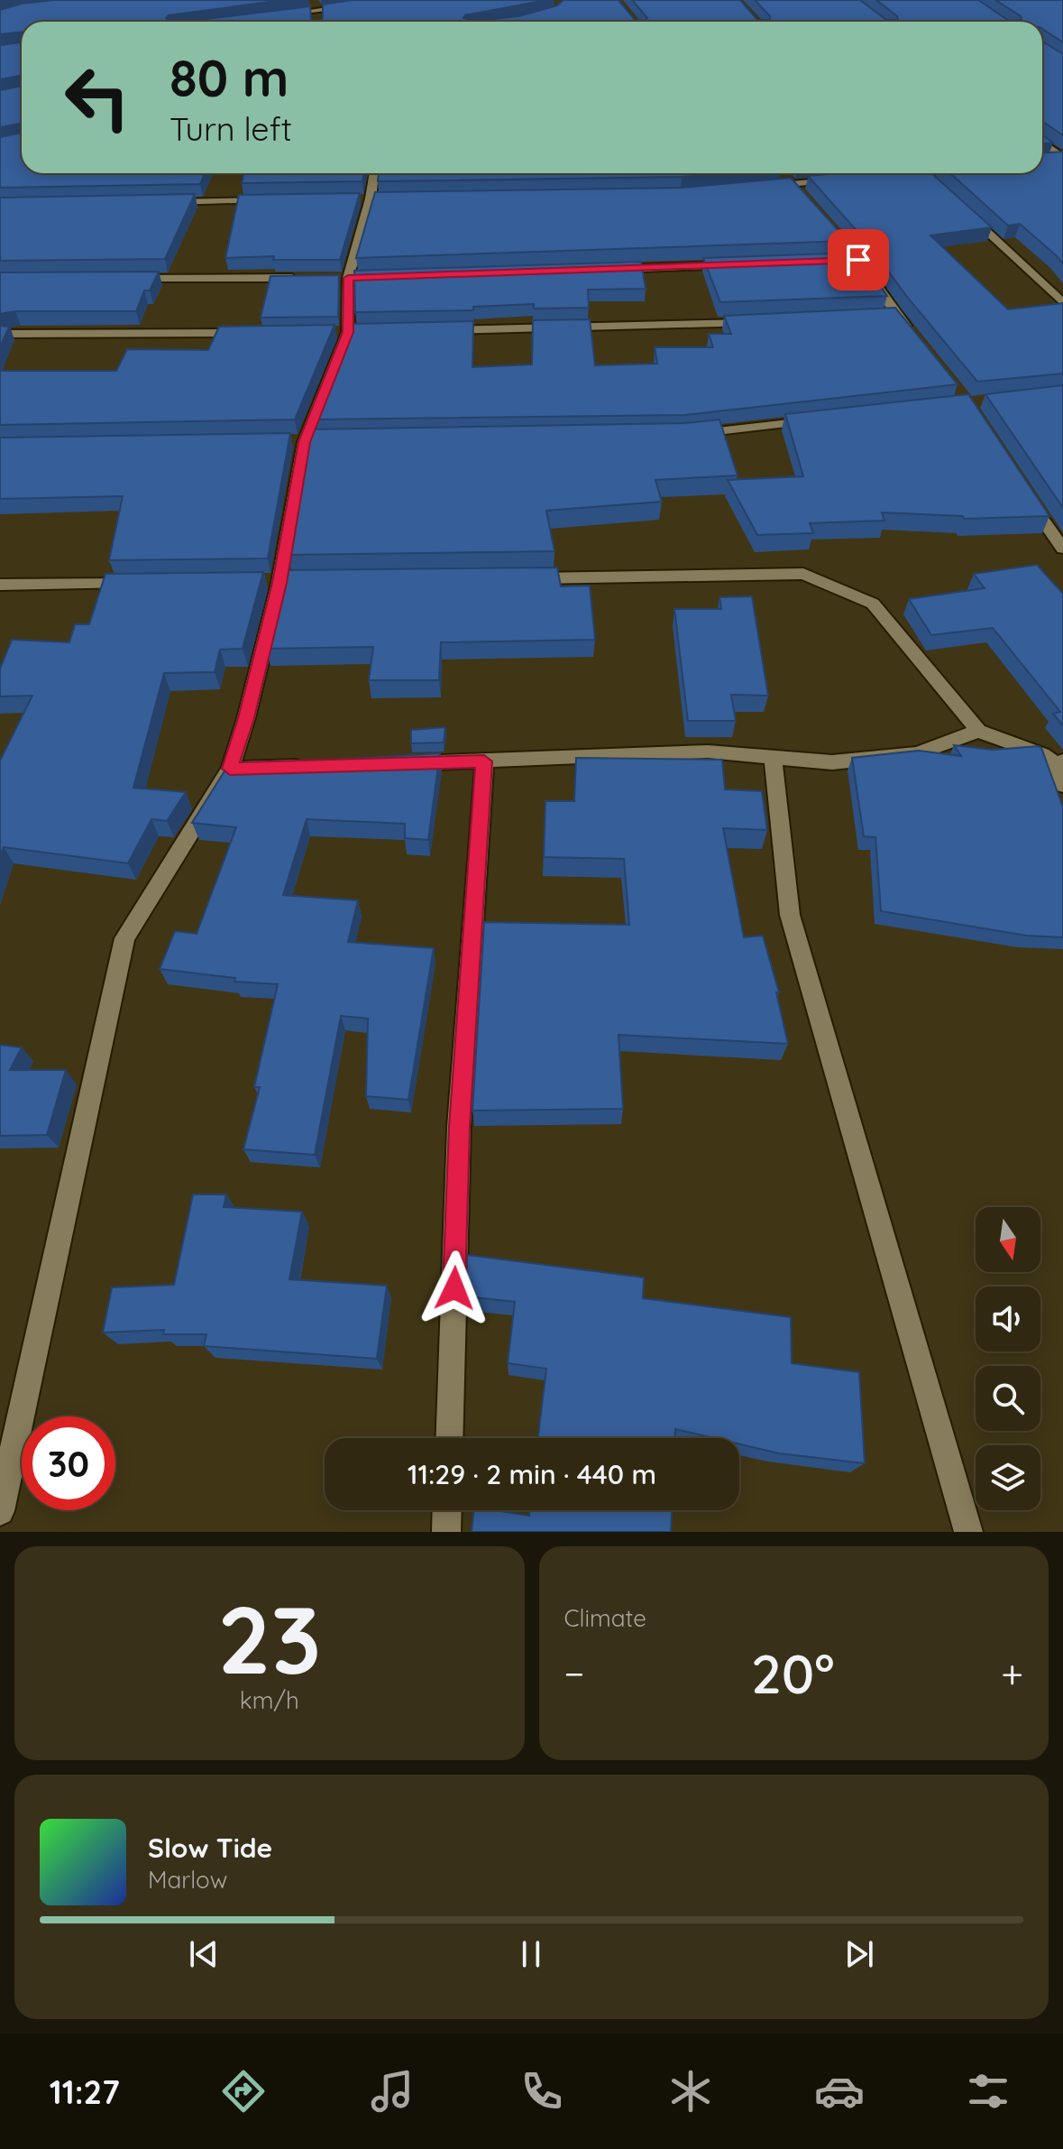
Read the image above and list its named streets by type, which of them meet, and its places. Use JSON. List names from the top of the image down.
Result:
{
  "north": "bottom",
  "page": {
    "turn": ["80 m", "Turn left"],
    "limit": "30",
    "trip": "11:29 · 2 min · 440 m",
    "tile": [
      ["23", "km/h"],
      "Climate"
    ],
    "heat": ["−", "20°", "+"],
    "song": ["Slow Tide", "Marlow"],
    "tabs": "11:27"
  }
}
